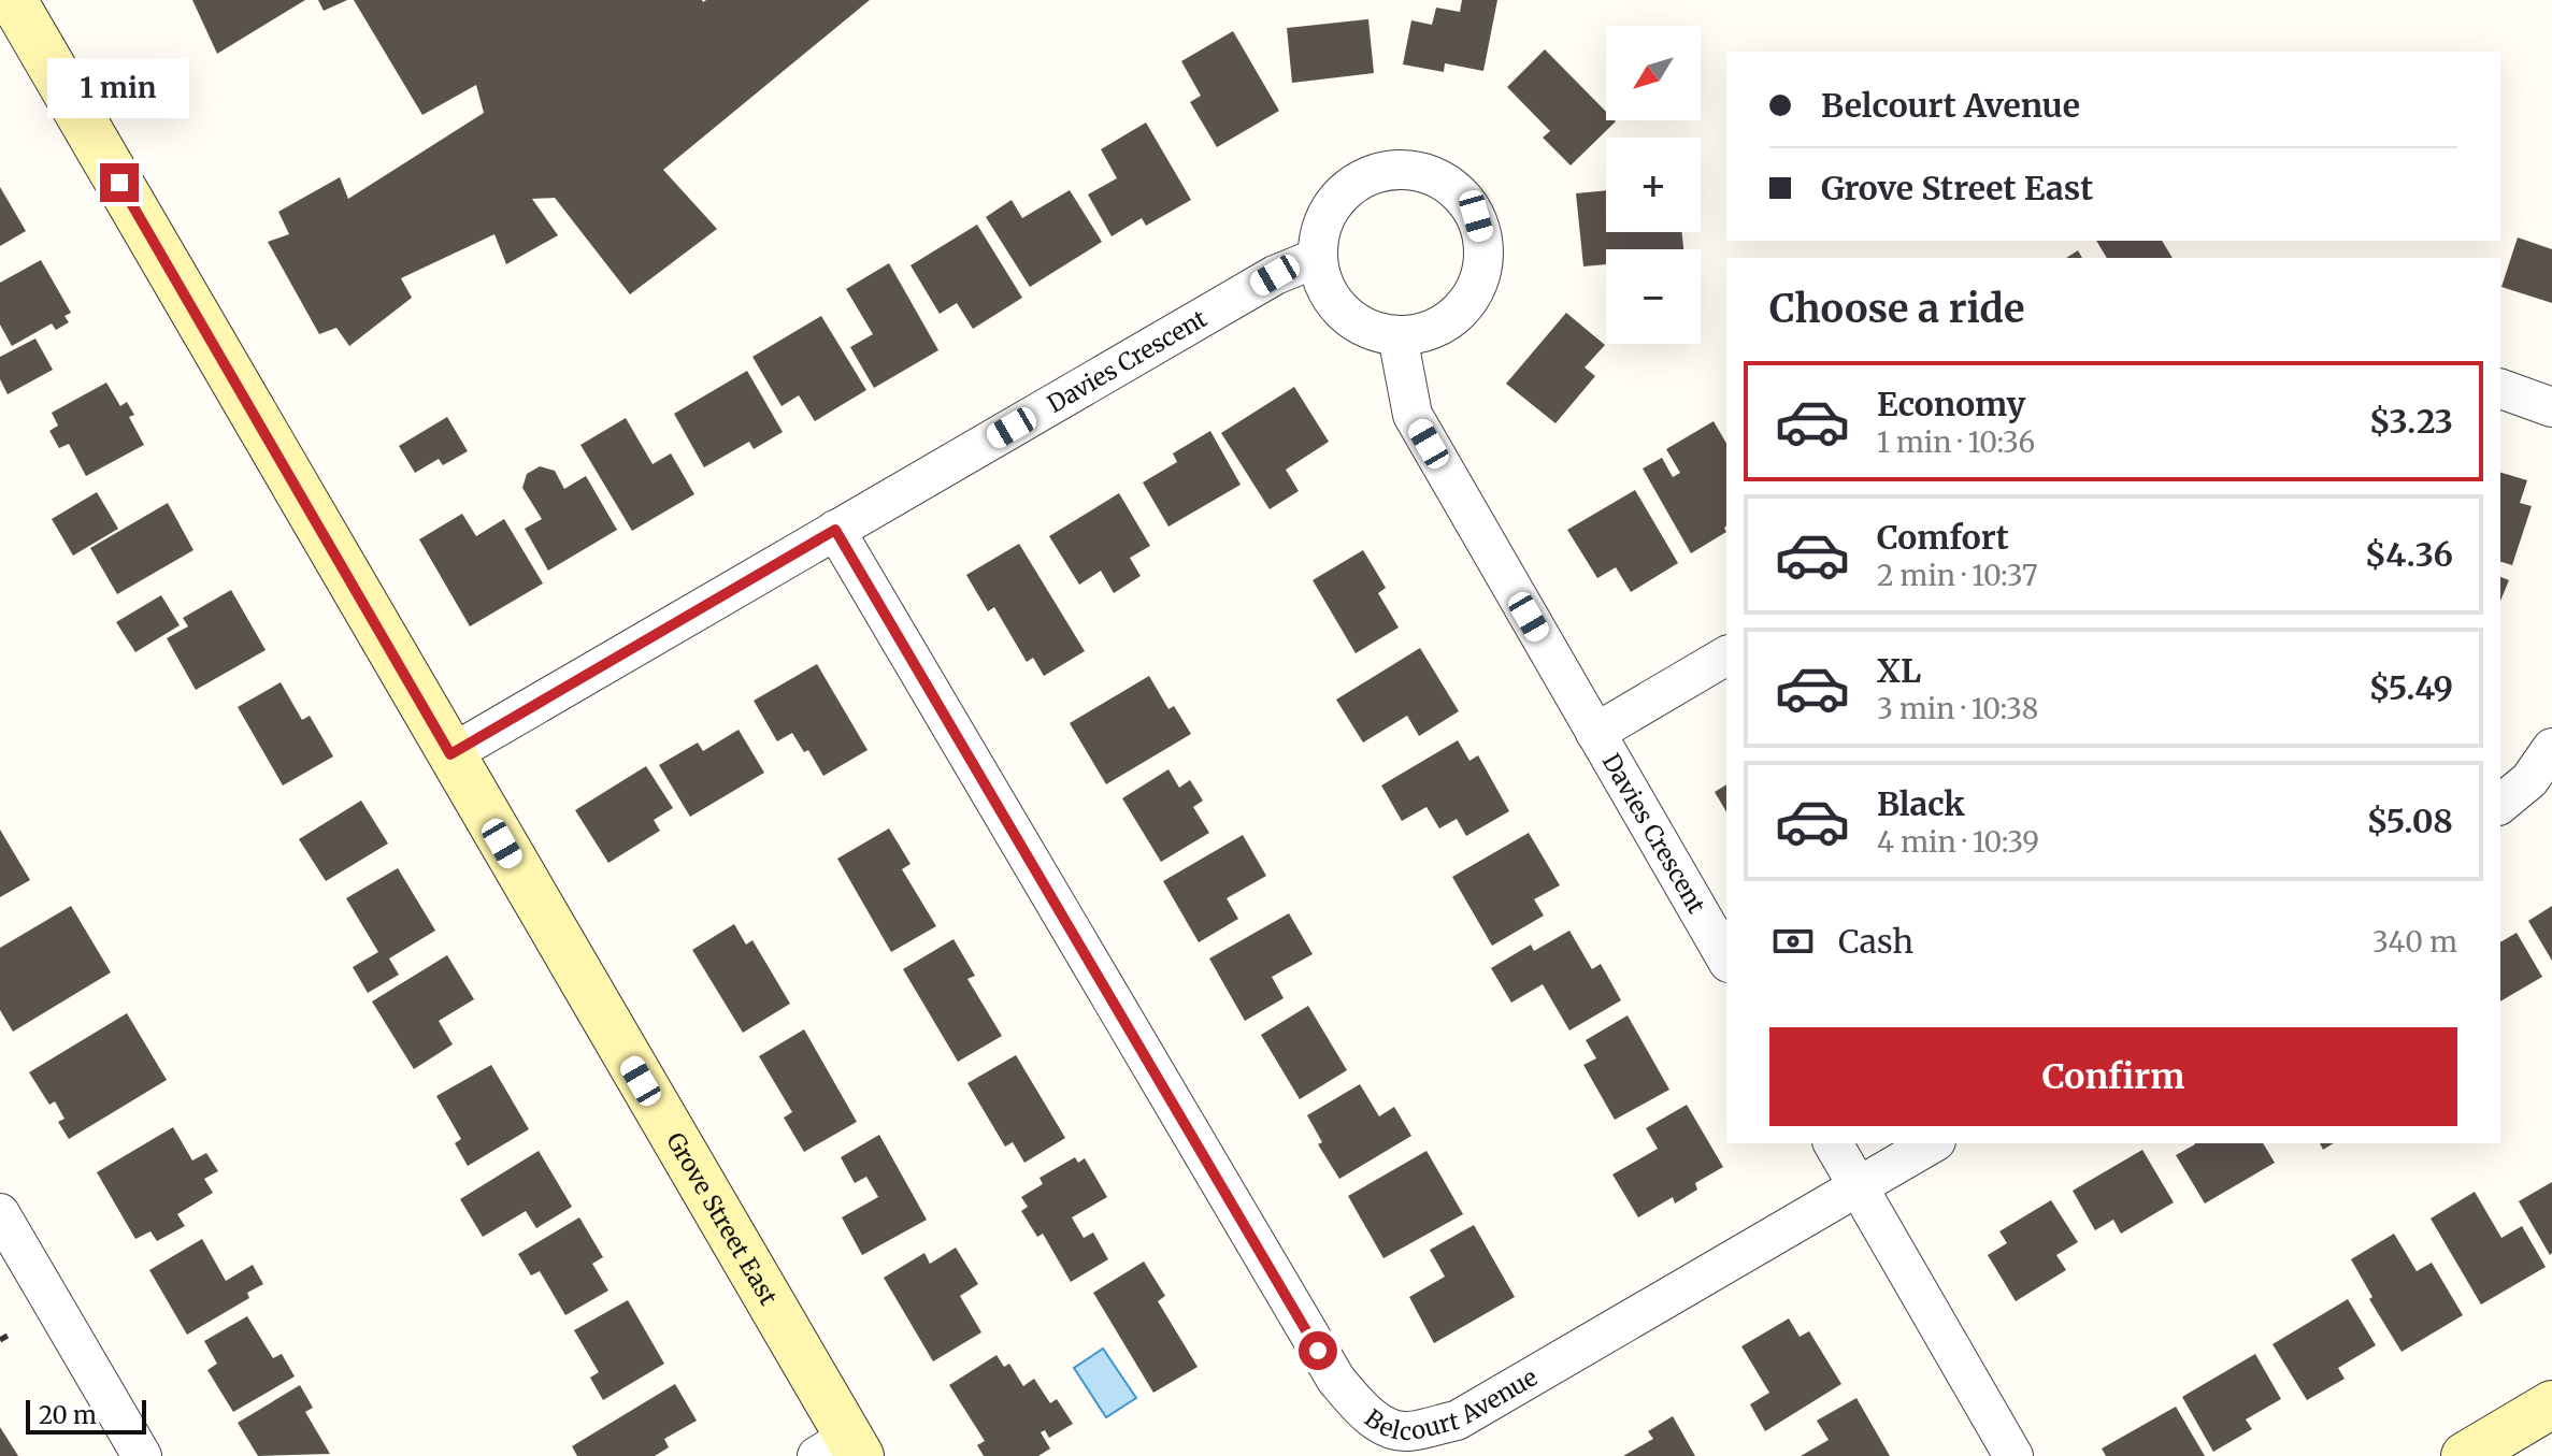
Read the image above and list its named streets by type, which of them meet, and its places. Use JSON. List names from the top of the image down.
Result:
{
  "streets": {
    "street": ["Davies Crescent", "Grove Street East", "Belcourt Avenue"]
  },
  "crossings": [
    ["Davies Crescent", "Grove Street East"],
    ["Davies Crescent", "Belcourt Avenue"]
  ],
  "scale_bar": "20 m",
  "north": "bottom left",
  "page": {
    "map_buttons": ["+", "−"],
    "banner": ["Belcourt Avenue", "Grove Street East"],
    "bubble": "1 min",
    "heading": "Choose a ride",
    "list": [
      {
        "name": "Economy",
        "note": "1 min · 10:36",
        "value": "$3.23"
      },
      {
        "name": "Comfort",
        "note": "2 min · 10:37",
        "value": "$4.36"
      },
      {
        "name": "XL",
        "note": "3 min · 10:38",
        "value": "$5.49"
      },
      {
        "name": "Black",
        "note": "4 min · 10:39",
        "value": "$5.08"
      }
    ],
    "pay": ["Cash", "340 m"],
    "buttons": "Confirm",
    "scale": "20 m"
  }
}
